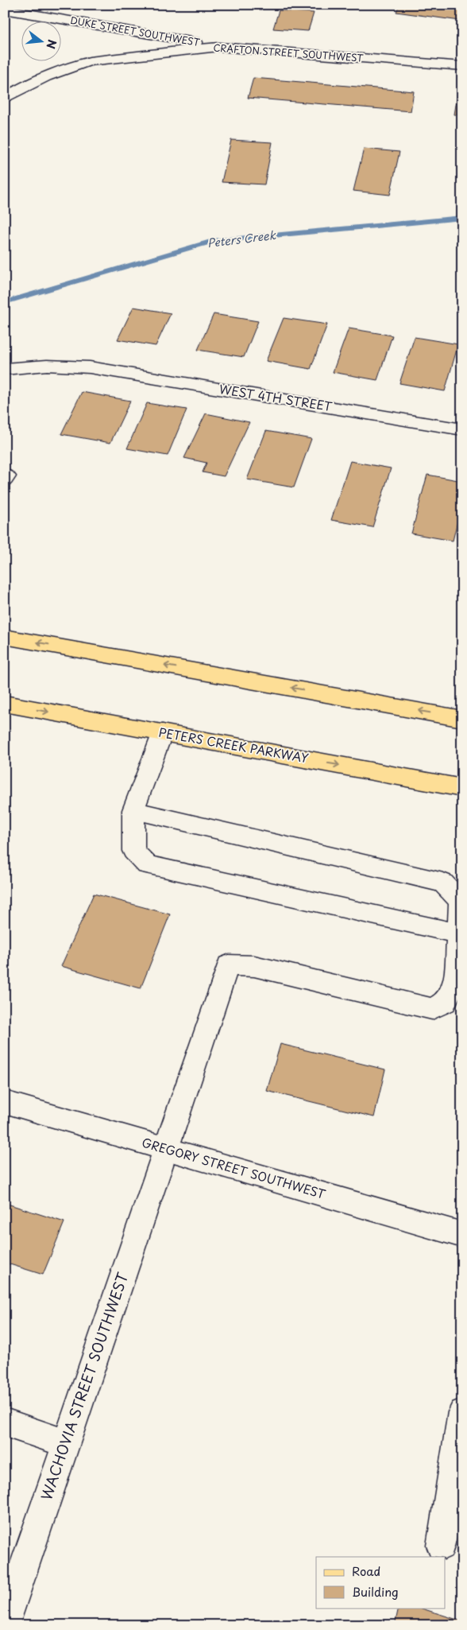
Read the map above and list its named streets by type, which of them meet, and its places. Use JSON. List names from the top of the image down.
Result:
{
  "streets": {
    "main road": ["PETERS CREEK PARKWAY"],
    "street": [
      "DUKE STREET SOUTHWEST",
      "CRAFTON STREET SOUTHWEST",
      "WEST 4TH STREET",
      "GREGORY STREET SOUTHWEST",
      "WACHOVIA STREET SOUTHWEST"
    ]
  },
  "crossings": [
    ["DUKE STREET SOUTHWEST", "CRAFTON STREET SOUTHWEST"],
    ["GREGORY STREET SOUTHWEST", "WACHOVIA STREET SOUTHWEST"]
  ],
  "water": ["Peters Creek"],
  "legend": ["Road", "Building"],
  "north": "right"
}
